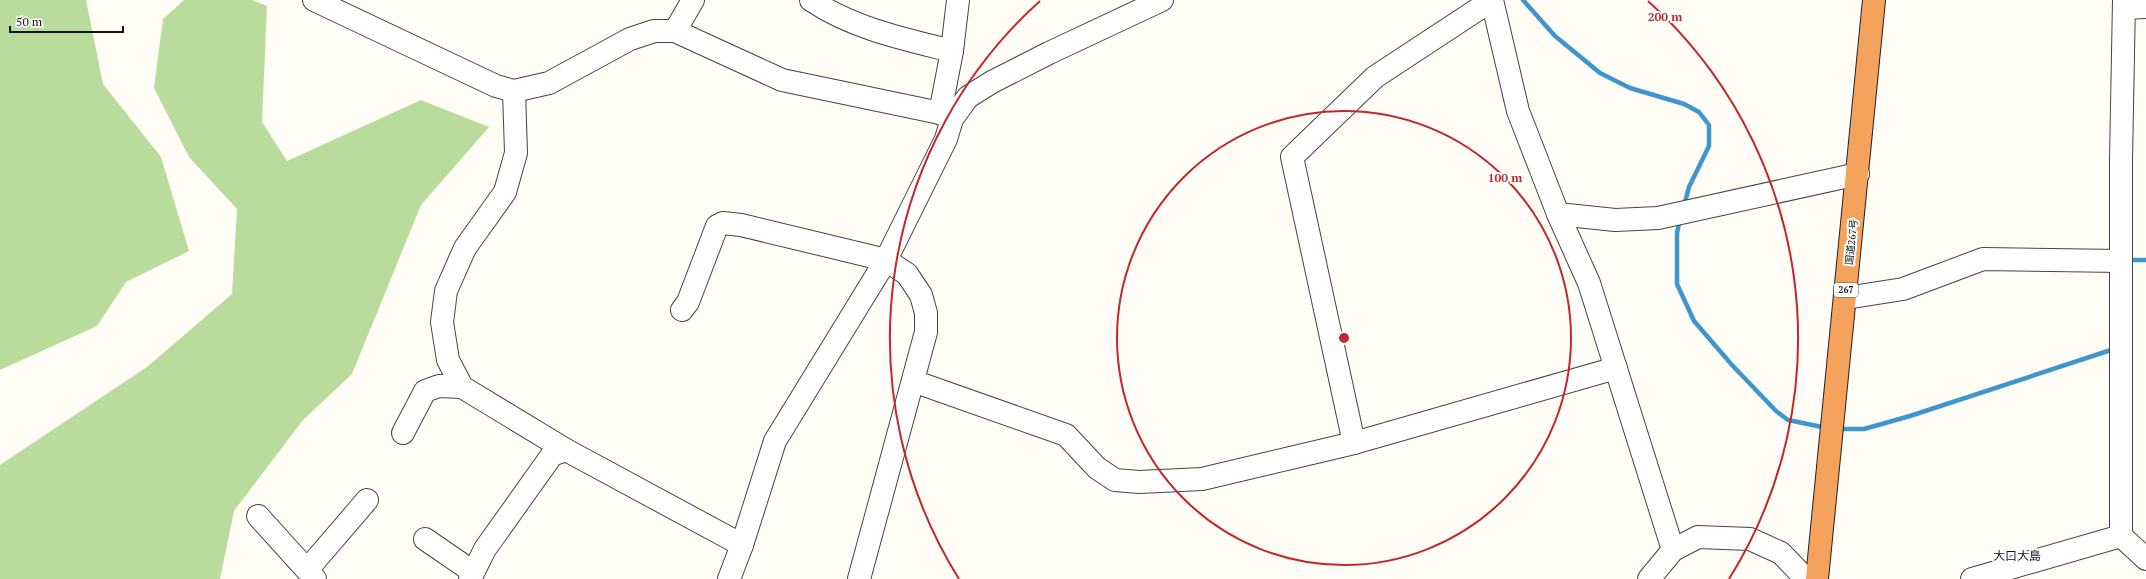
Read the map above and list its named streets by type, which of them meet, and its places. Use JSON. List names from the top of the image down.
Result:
{
  "streets": {
    "highway": ["国道267号", "267"]
  },
  "districts": ["大口大島"],
  "scale_bar": "50 m",
  "rings": ["200 m", "100 m"]
}
